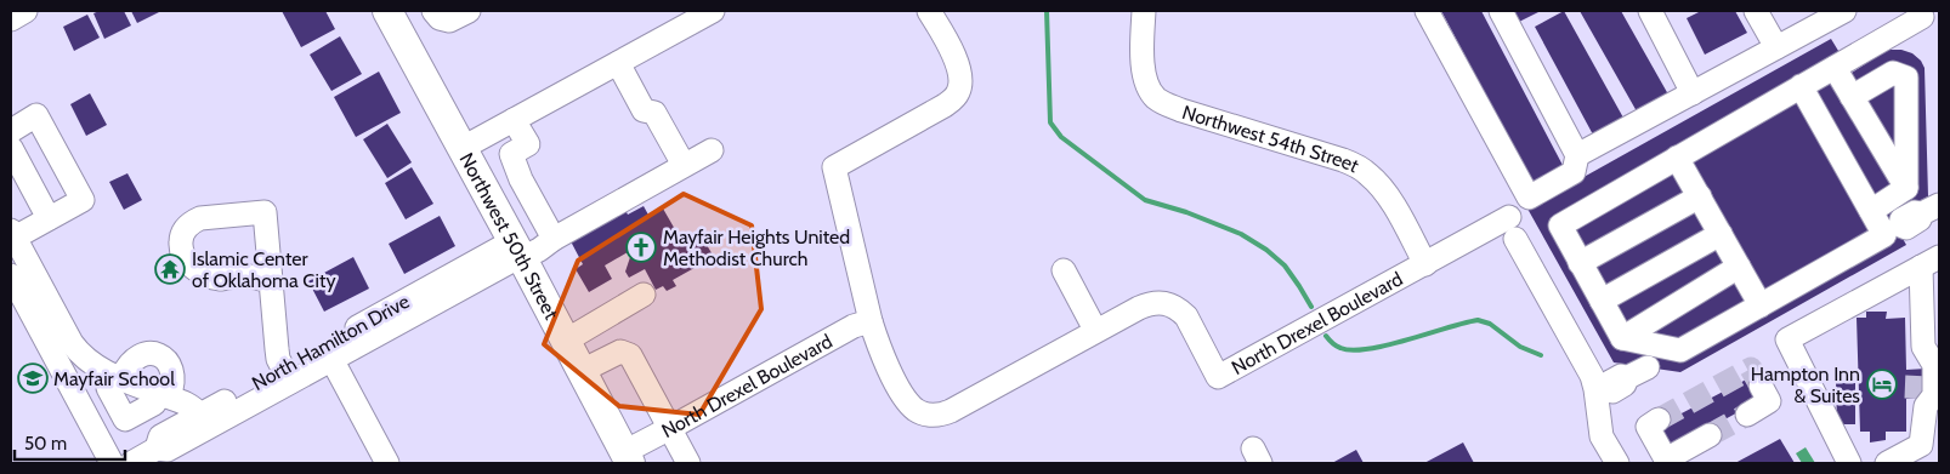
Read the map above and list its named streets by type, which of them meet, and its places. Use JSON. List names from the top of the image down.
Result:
{
  "streets": {
    "main road": ["Northwest 50th Street"],
    "street": ["Northwest 54th Street", "North Drexel Boulevard", "North Hamilton Drive"]
  },
  "crossings": [
    ["Northwest 54th Street", "North Drexel Boulevard"],
    ["Northwest 50th Street", "North Drexel Boulevard"],
    ["Northwest 50th Street", "North Hamilton Drive"]
  ],
  "places": {
    "church": ["Mayfair Heights United Methodist Church"],
    "temple": ["Islamic Center of Oklahoma City"],
    "school or university": ["Mayfair School"],
    "hotel": ["Hampton Inn & Suites"]
  },
  "scale_bar": "50 m"
}
